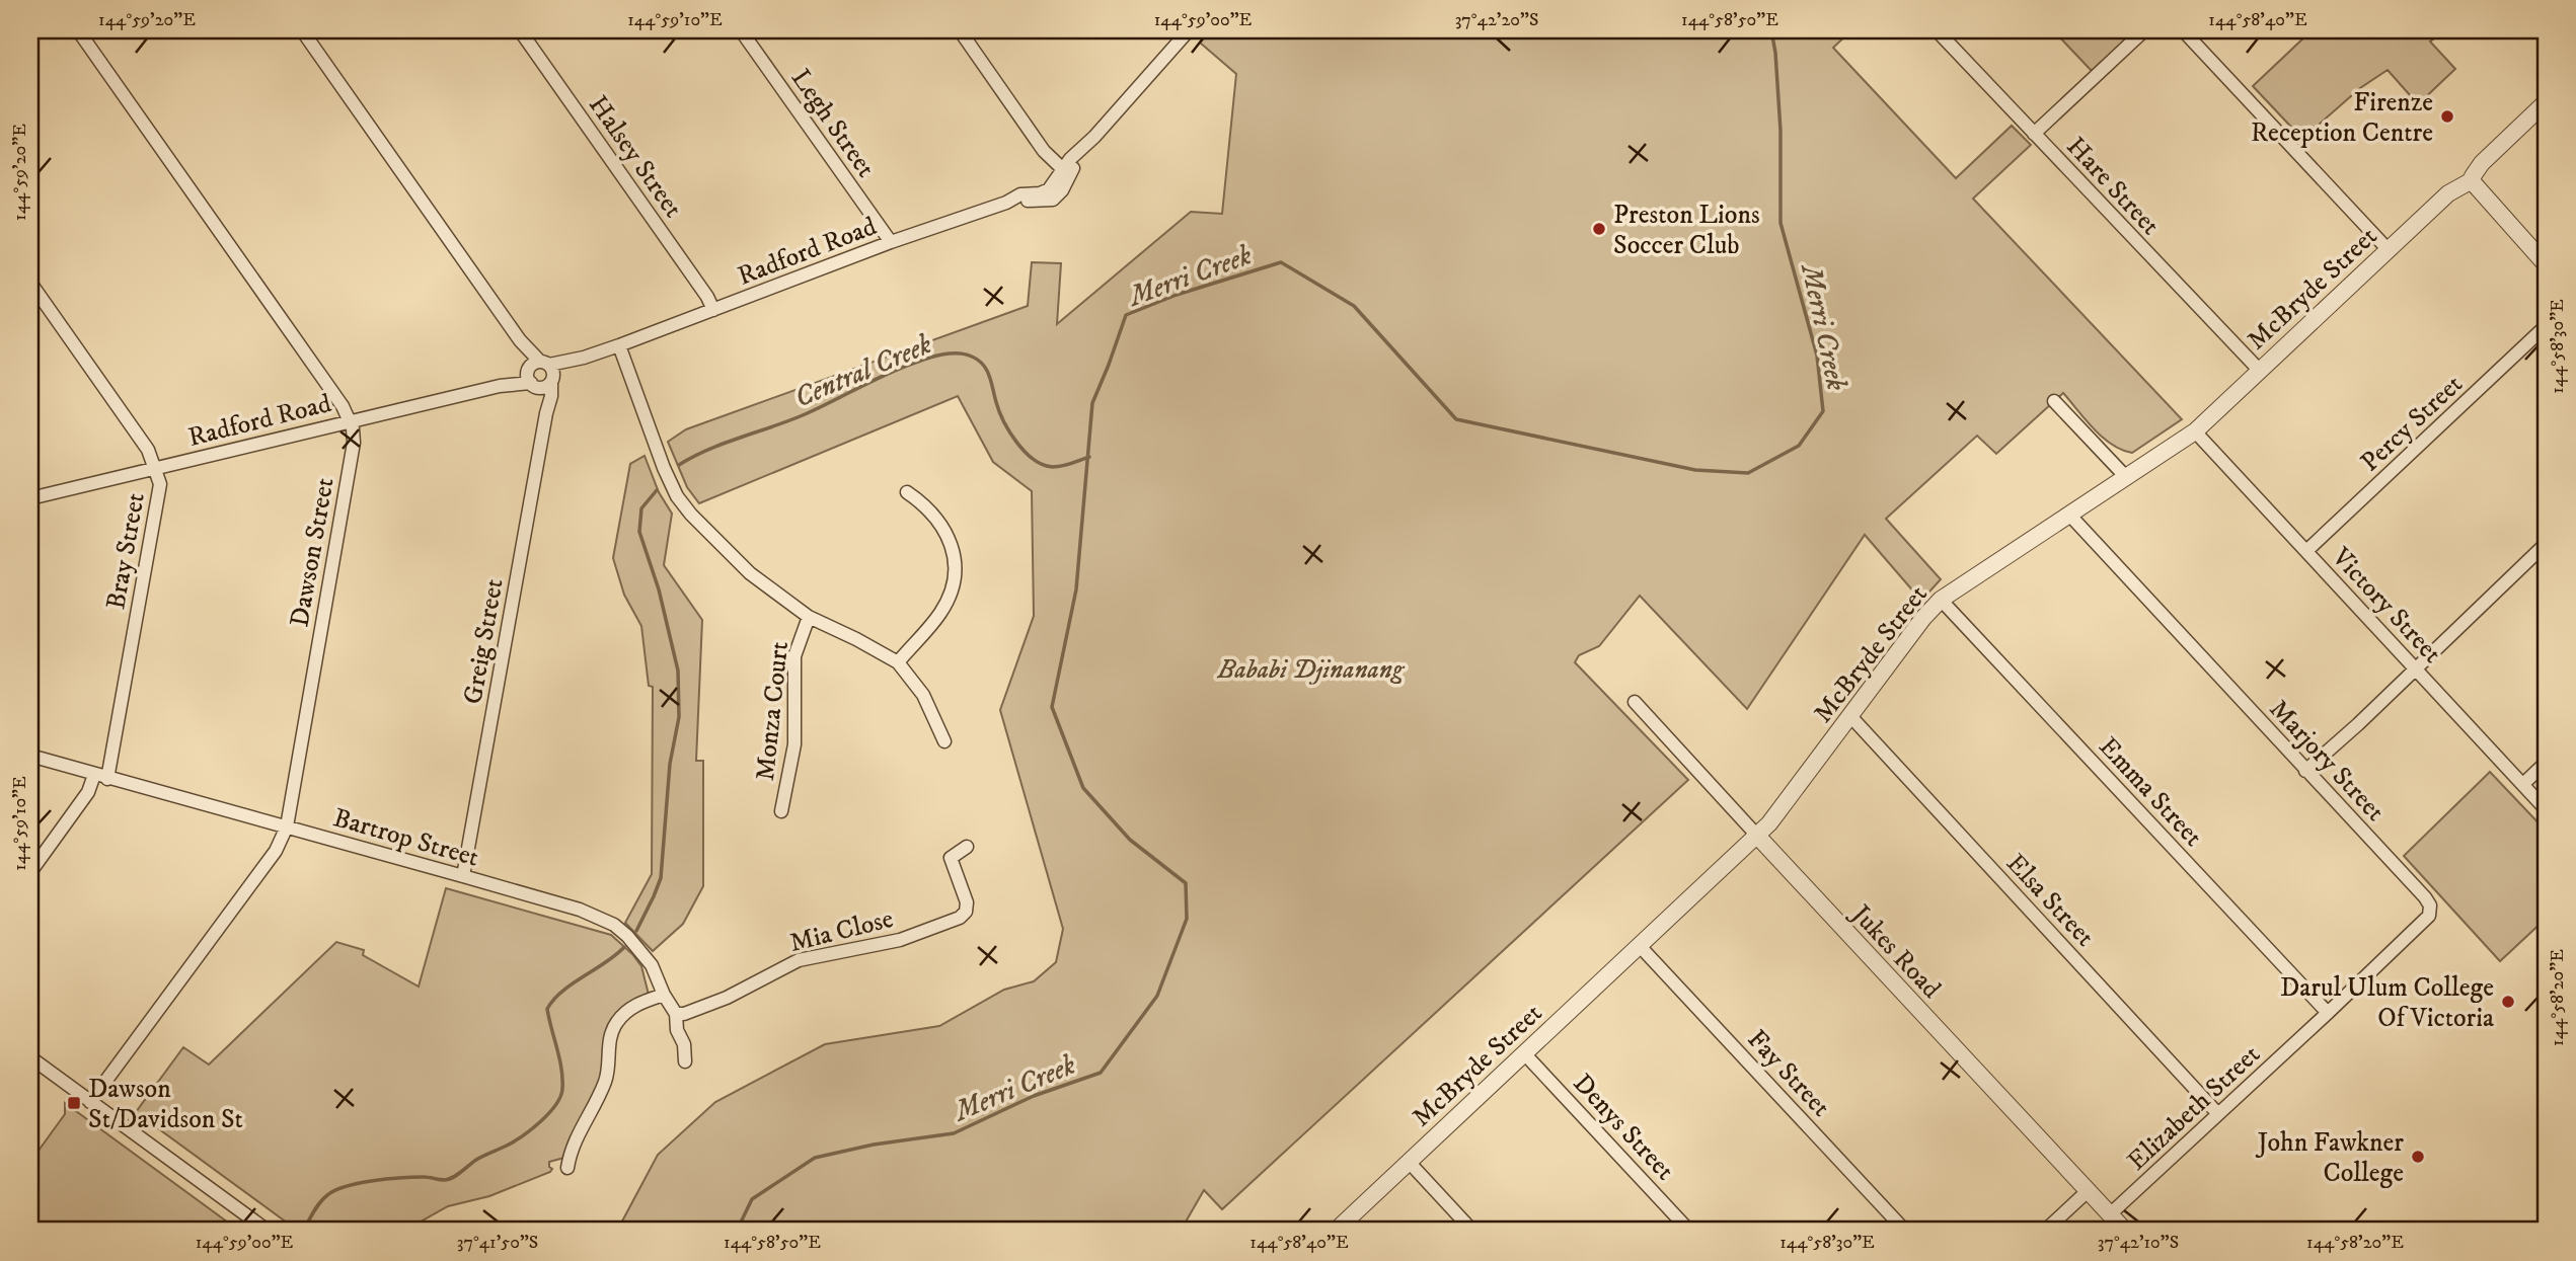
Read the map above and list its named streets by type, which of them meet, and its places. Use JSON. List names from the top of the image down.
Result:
{
  "streets": {
    "street": [
      "Legh Street",
      "Halsey Street",
      "Hare Street",
      "Radford Road",
      "McBryde Street",
      "Percy Street",
      "Bray Street",
      "Dawson Street",
      "Victory Street",
      "Greig Street",
      "Monza Court",
      "Marjory Street",
      "Emma Street",
      "Bartrop Street",
      "Elsa Street",
      "Mia Close",
      "Jukes Road",
      "Fay Street",
      "Elizabeth Street",
      "Denys Street"
    ]
  },
  "crossings": [
    ["Legh Street", "Radford Road"],
    ["Halsey Street", "Radford Road"],
    ["Hare Street", "McBryde Street"],
    ["Radford Road", "Bray Street"],
    ["Radford Road", "Dawson Street"],
    ["Radford Road", "Greig Street"],
    ["McBryde Street", "Victory Street"],
    ["McBryde Street", "Marjory Street"],
    ["McBryde Street", "Emma Street"],
    ["McBryde Street", "Elsa Street"],
    ["McBryde Street", "Jukes Road"],
    ["McBryde Street", "Fay Street"],
    ["McBryde Street", "Denys Street"],
    ["Percy Street", "Victory Street"],
    ["Bray Street", "Bartrop Street"],
    ["Dawson Street", "Bartrop Street"],
    ["Greig Street", "Bartrop Street"],
    ["Marjory Street", "Elizabeth Street"],
    ["Emma Street", "Elizabeth Street"],
    ["Bartrop Street", "Mia Close"],
    ["Elsa Street", "Elizabeth Street"],
    ["Jukes Road", "Elizabeth Street"]
  ],
  "water": ["Merri Creek", "Central Creek"],
  "parks": ["Bababi Djinanang"],
  "places": {
    "other": [
      "Firenze Reception Centre",
      "Preston Lions Soccer Club",
      "Darul Ulum College Of Victoria",
      "John Fawkner College"
    ],
    "transit": ["Dawson St/Davidson St"]
  },
  "coordinates": [
    "144°59'20\"E",
    "144°59'10\"E",
    "144°59'00\"E",
    "37°42'20\"S",
    "144°58'50\"E",
    "144°58'40\"E",
    "144°58'30\"E",
    "144°58'20\"E",
    "37°41'50\"S",
    "37°42'10\"S"
  ]
}
